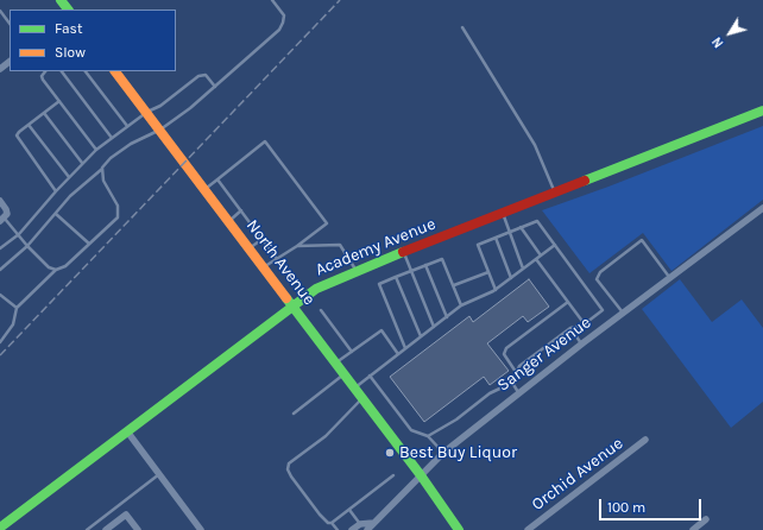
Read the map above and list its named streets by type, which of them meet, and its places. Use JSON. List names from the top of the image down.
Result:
{
  "streets": {
    "main road": ["Academy Avenue", "North Avenue"],
    "street": ["Sanger Avenue", "Orchid Avenue"]
  },
  "crossings": [
    ["Academy Avenue", "North Avenue"],
    ["North Avenue", "Sanger Avenue"]
  ],
  "places": ["Best Buy Liquor"],
  "legend": ["Fast", "Slow"],
  "scale_bar": "100 m",
  "north": "bottom left"
}
